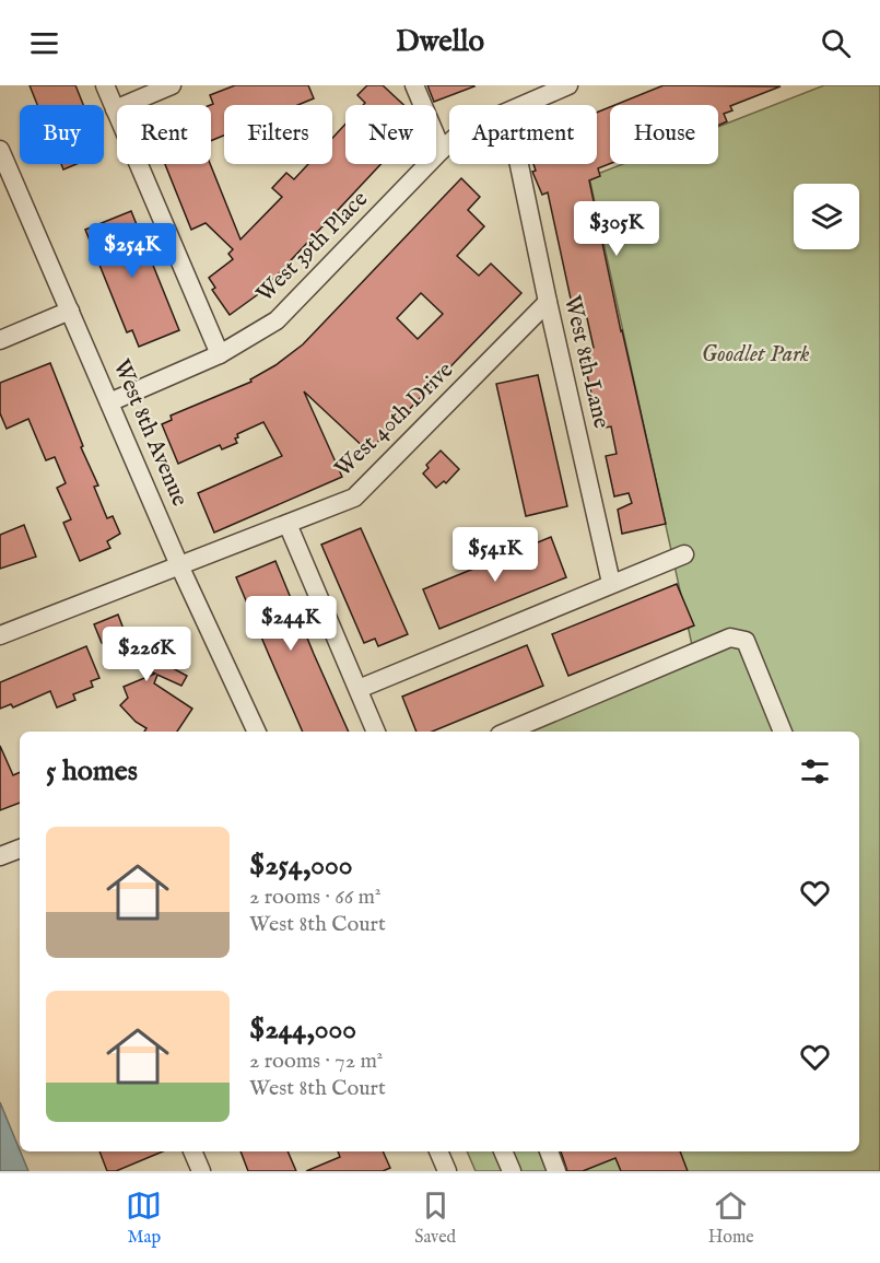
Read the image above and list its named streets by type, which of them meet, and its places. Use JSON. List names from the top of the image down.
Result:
{
  "streets": {
    "street": [
      "West 39th Place",
      "West 8th Lane",
      "West 40th Drive",
      "West 8th Avenue"
    ]
  },
  "crossings": [
    ["West 39th Place", "West 8th Avenue"],
    ["West 8th Lane", "West 40th Drive"],
    ["West 40th Drive", "West 8th Avenue"]
  ],
  "parks": ["Goodlet Park"],
  "page": {
    "header": "Dwello",
    "chip": [
      "Buy",
      "Rent",
      "Filters",
      "New",
      "Apartment",
      "House"
    ],
    "price": [
      "$305K",
      "$254K",
      "$541K",
      "$244K",
      "$226K"
    ],
    "heading": "5 homes",
    "list": [
      {
        "name": "$254,000",
        "note": "2 rooms · 66 m² · West 8th Court"
      },
      {
        "name": "$244,000",
        "note": "2 rooms · 72 m² · West 8th Court"
      }
    ],
    "tabs": ["Map", "Saved", "Home"]
  }
}
